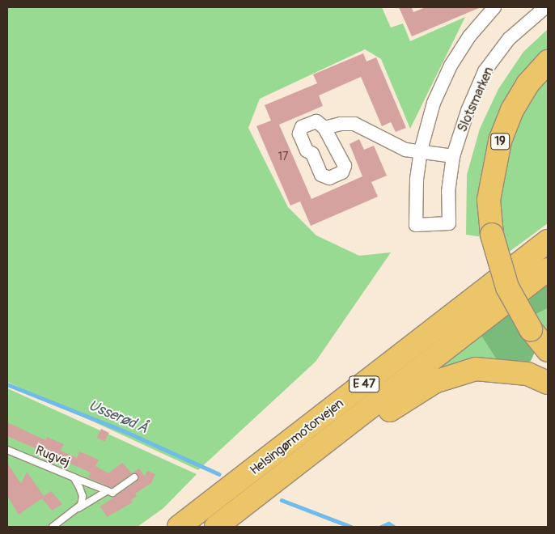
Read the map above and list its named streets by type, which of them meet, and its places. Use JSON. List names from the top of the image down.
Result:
{
  "streets": {
    "highway": ["19", "E 47", "Helsingørmotorvejen"],
    "street": ["Slotsmarken"],
    "lane": ["Rugvej"]
  },
  "water": ["Usserød Å"],
  "house_numbers": ["17"]
}
